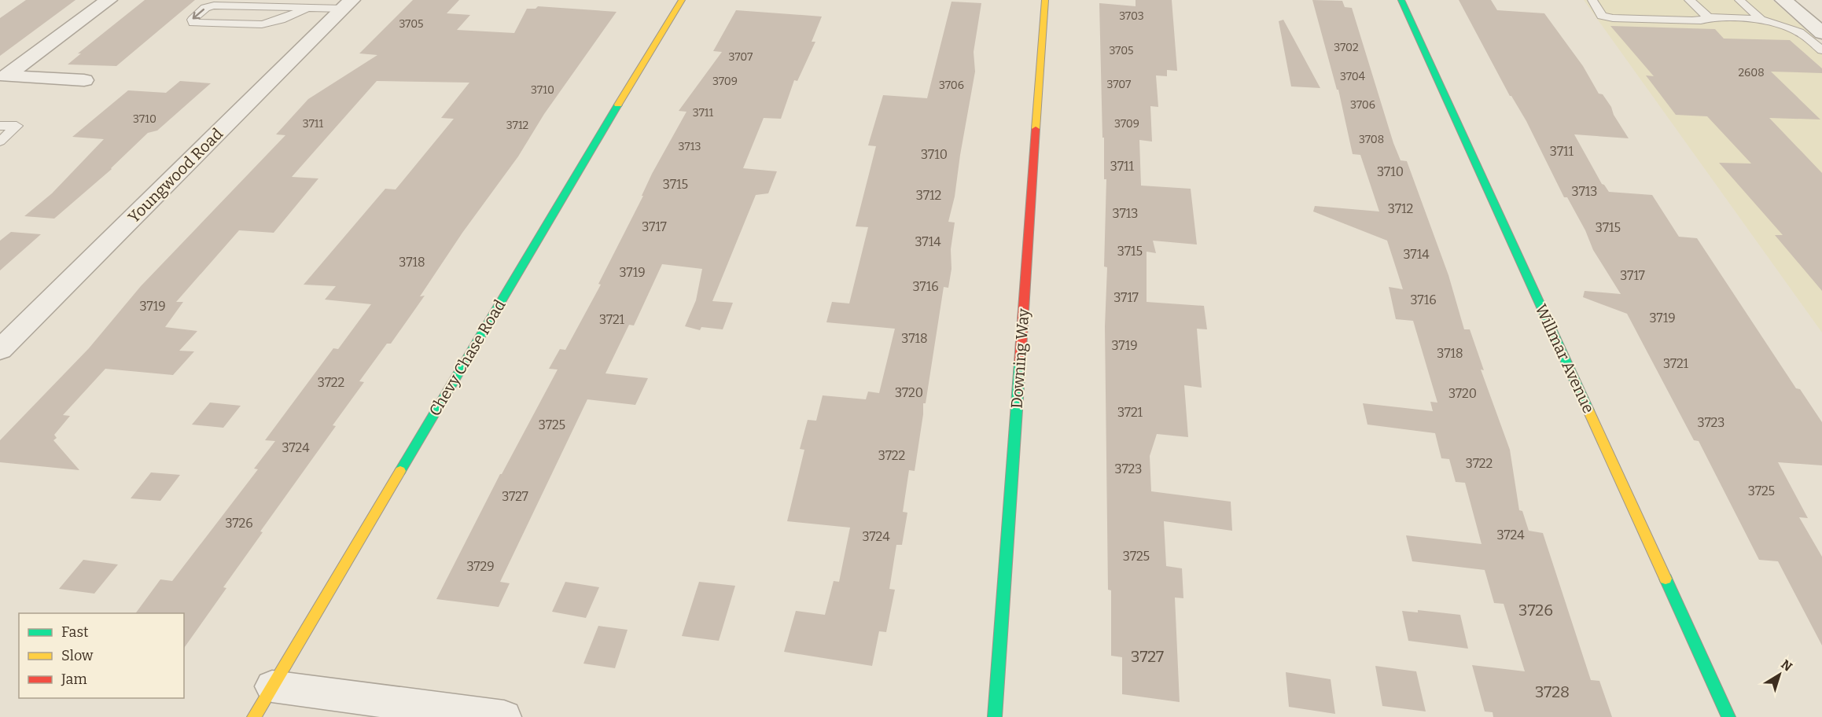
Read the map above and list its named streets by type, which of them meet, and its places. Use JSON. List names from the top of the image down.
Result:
{
  "streets": {
    "street": [
      "Youngwood Road",
      "Chevy Chase Road",
      "Downing Way",
      "Willmar Avenue"
    ]
  },
  "house_numbers": [
    "3703",
    "3705",
    "3702",
    "3705",
    "3707",
    "2608",
    "3704",
    "3709",
    "3707",
    "3706",
    "3710",
    "3706",
    "3711",
    "3710",
    "3711",
    "3709",
    "3712",
    "3708",
    "3713",
    "3711",
    "3710",
    "3711",
    "3710",
    "3715",
    "3713",
    "3712",
    "3712",
    "3713",
    "3717",
    "3715",
    "3714",
    "3715",
    "3714",
    "3718",
    "3719",
    "3717",
    "3716",
    "3717",
    "3716",
    "3719",
    "3719",
    "3721",
    "3718",
    "3719",
    "3718",
    "3721",
    "3722",
    "3720",
    "3720",
    "3721",
    "3723",
    "3725",
    "3724",
    "3722",
    "3722",
    "3723",
    "3725",
    "3727",
    "3726",
    "3724",
    "3724",
    "3725",
    "3729",
    "3726",
    "3727",
    "3728"
  ],
  "legend": ["Fast", "Slow", "Jam"],
  "north": "top right"
}
